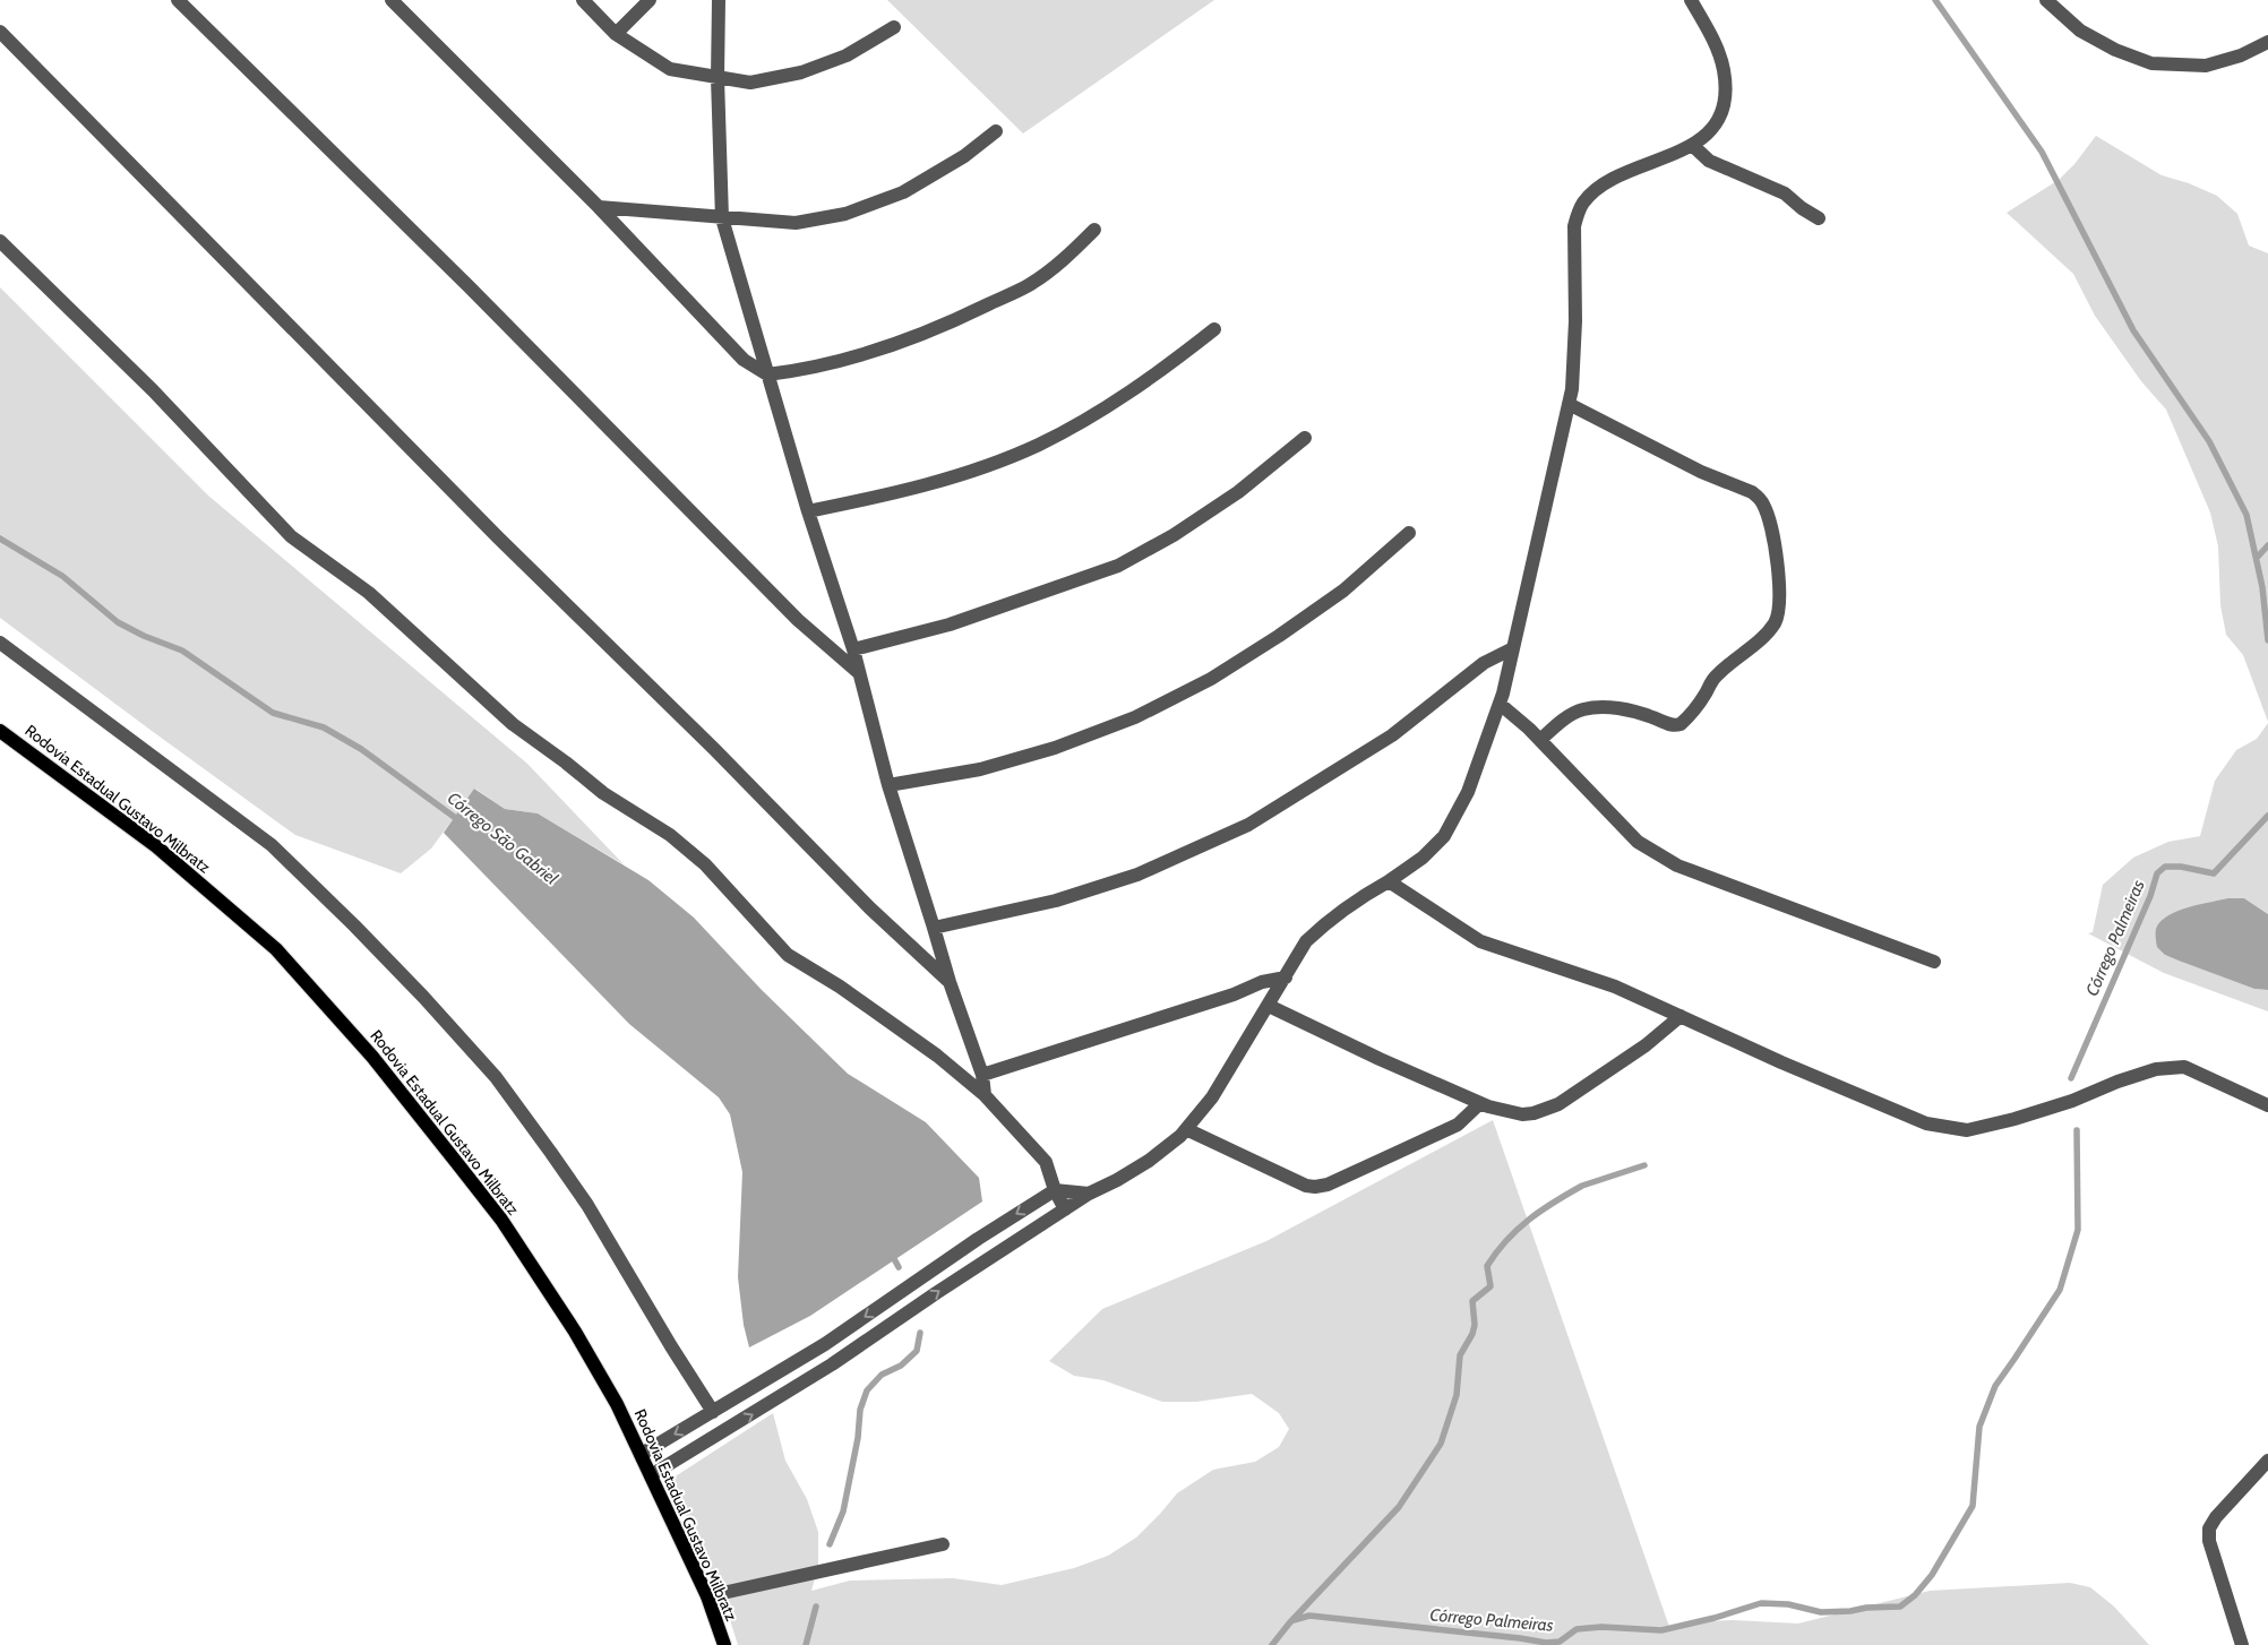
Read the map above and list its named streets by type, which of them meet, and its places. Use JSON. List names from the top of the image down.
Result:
{
  "streets": {
    "main road": ["Rodovia Estadual Gustavo Milbratz"]
  },
  "water": ["Córrego São Gabriel", "Córrego Palmeiras"]
}
